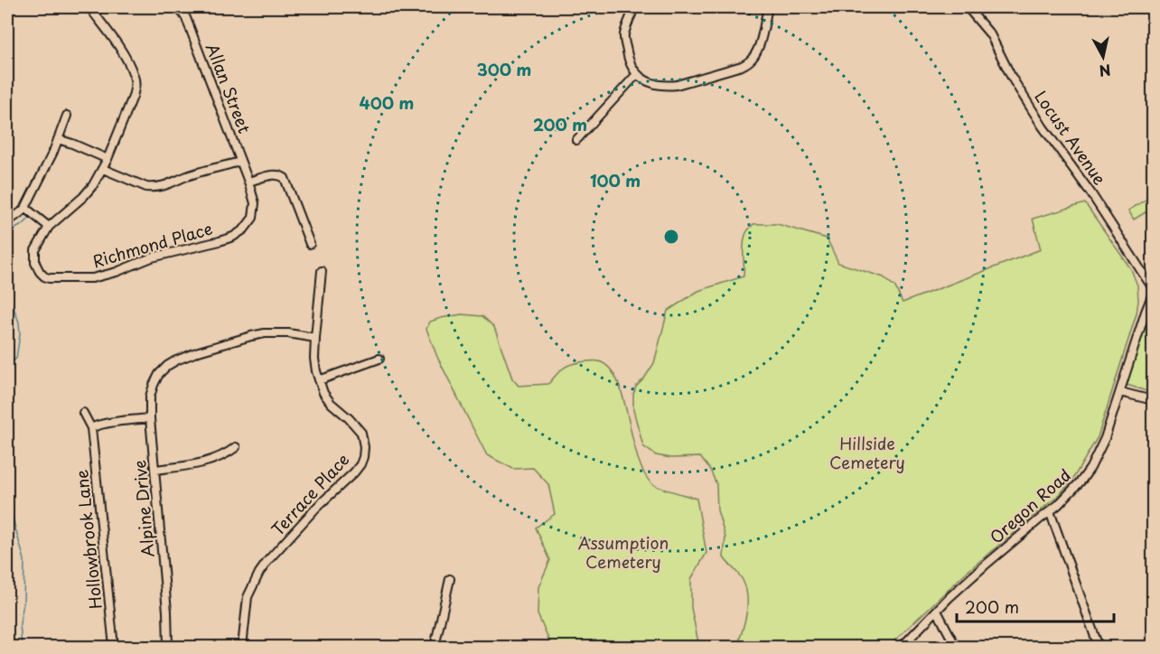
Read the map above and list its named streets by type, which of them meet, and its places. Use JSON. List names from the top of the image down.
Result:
{
  "streets": {
    "street": [
      "Allan Street",
      "Locust Avenue",
      "Richmond Place",
      "Terrace Place",
      "Oregon Road",
      "Alpine Drive",
      "Hollowbrook Lane"
    ]
  },
  "crossings": [
    ["Allan Street", "Richmond Place"],
    ["Terrace Place", "Alpine Drive"]
  ],
  "parks": ["Hillside Cemetery", "Assumption Cemetery"],
  "scale_bar": "200 m",
  "north": "bottom",
  "rings": [
    "300 m",
    "400 m",
    "200 m",
    "100 m"
  ]
}
